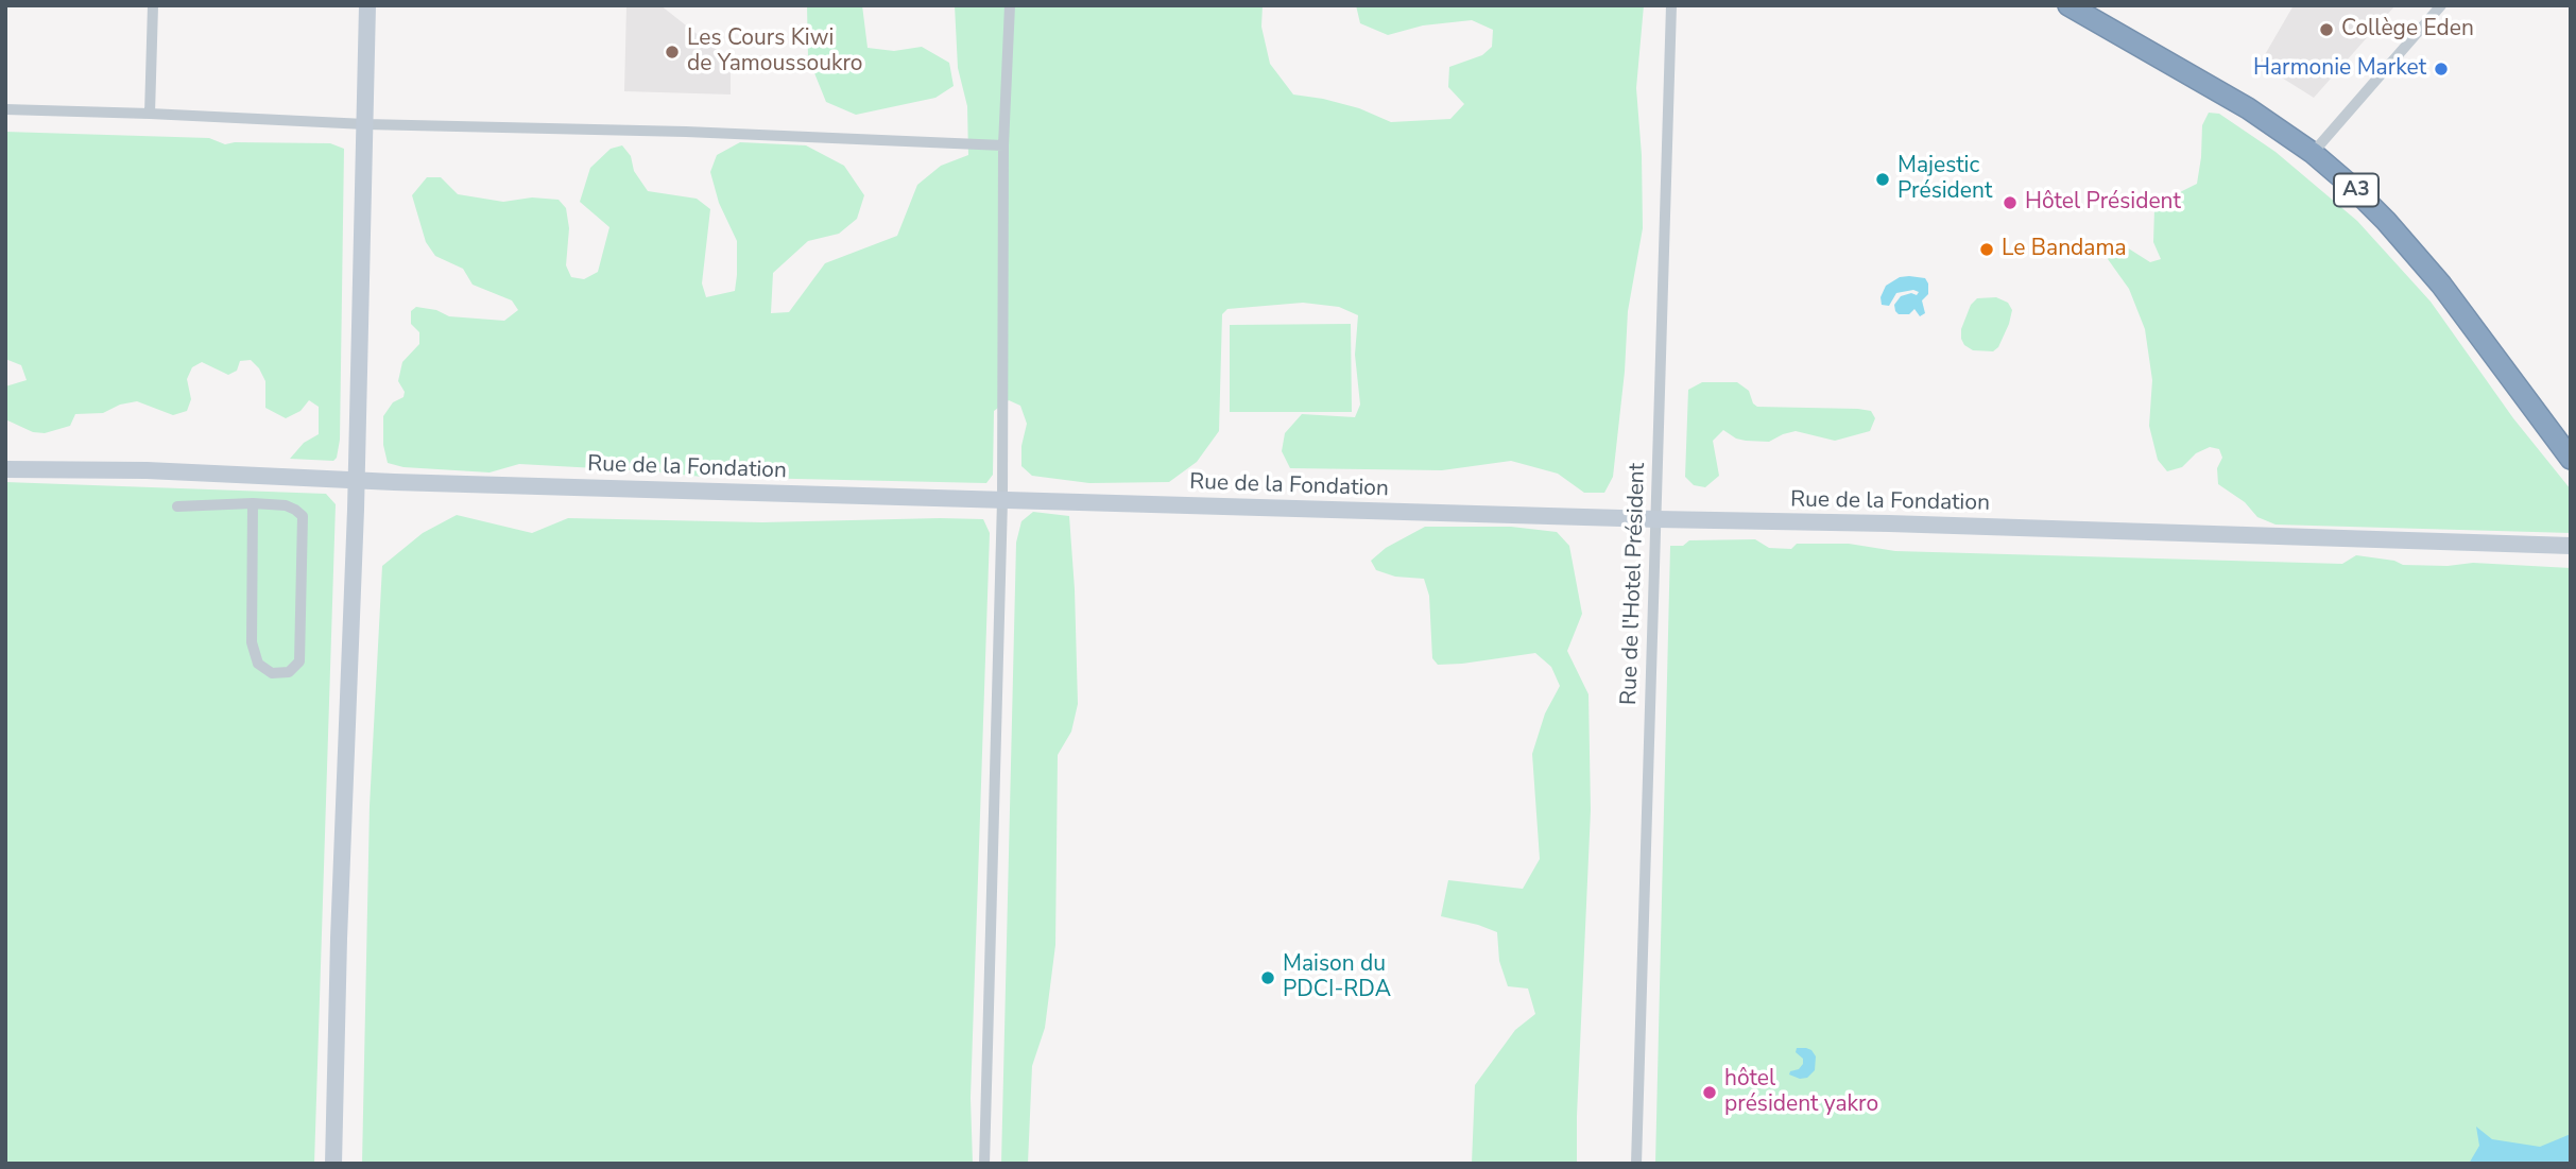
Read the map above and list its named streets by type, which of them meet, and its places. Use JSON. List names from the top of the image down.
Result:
{
  "streets": {
    "highway": ["A3"],
    "street": ["Rue de la Fondation", "Rue de l'Hotel Président"]
  },
  "crossings": [
    ["Rue de la Fondation", "Rue de l'Hotel Président"]
  ],
  "places": [
    "Collège Eden",
    "Les Cours Kiwi de Yamoussoukro",
    "Harmonie Market",
    "Majestic Président",
    "Hôtel Président",
    "Le Bandama",
    "Maison du PDCI-RDA",
    "hôtel président yakro"
  ]
}
